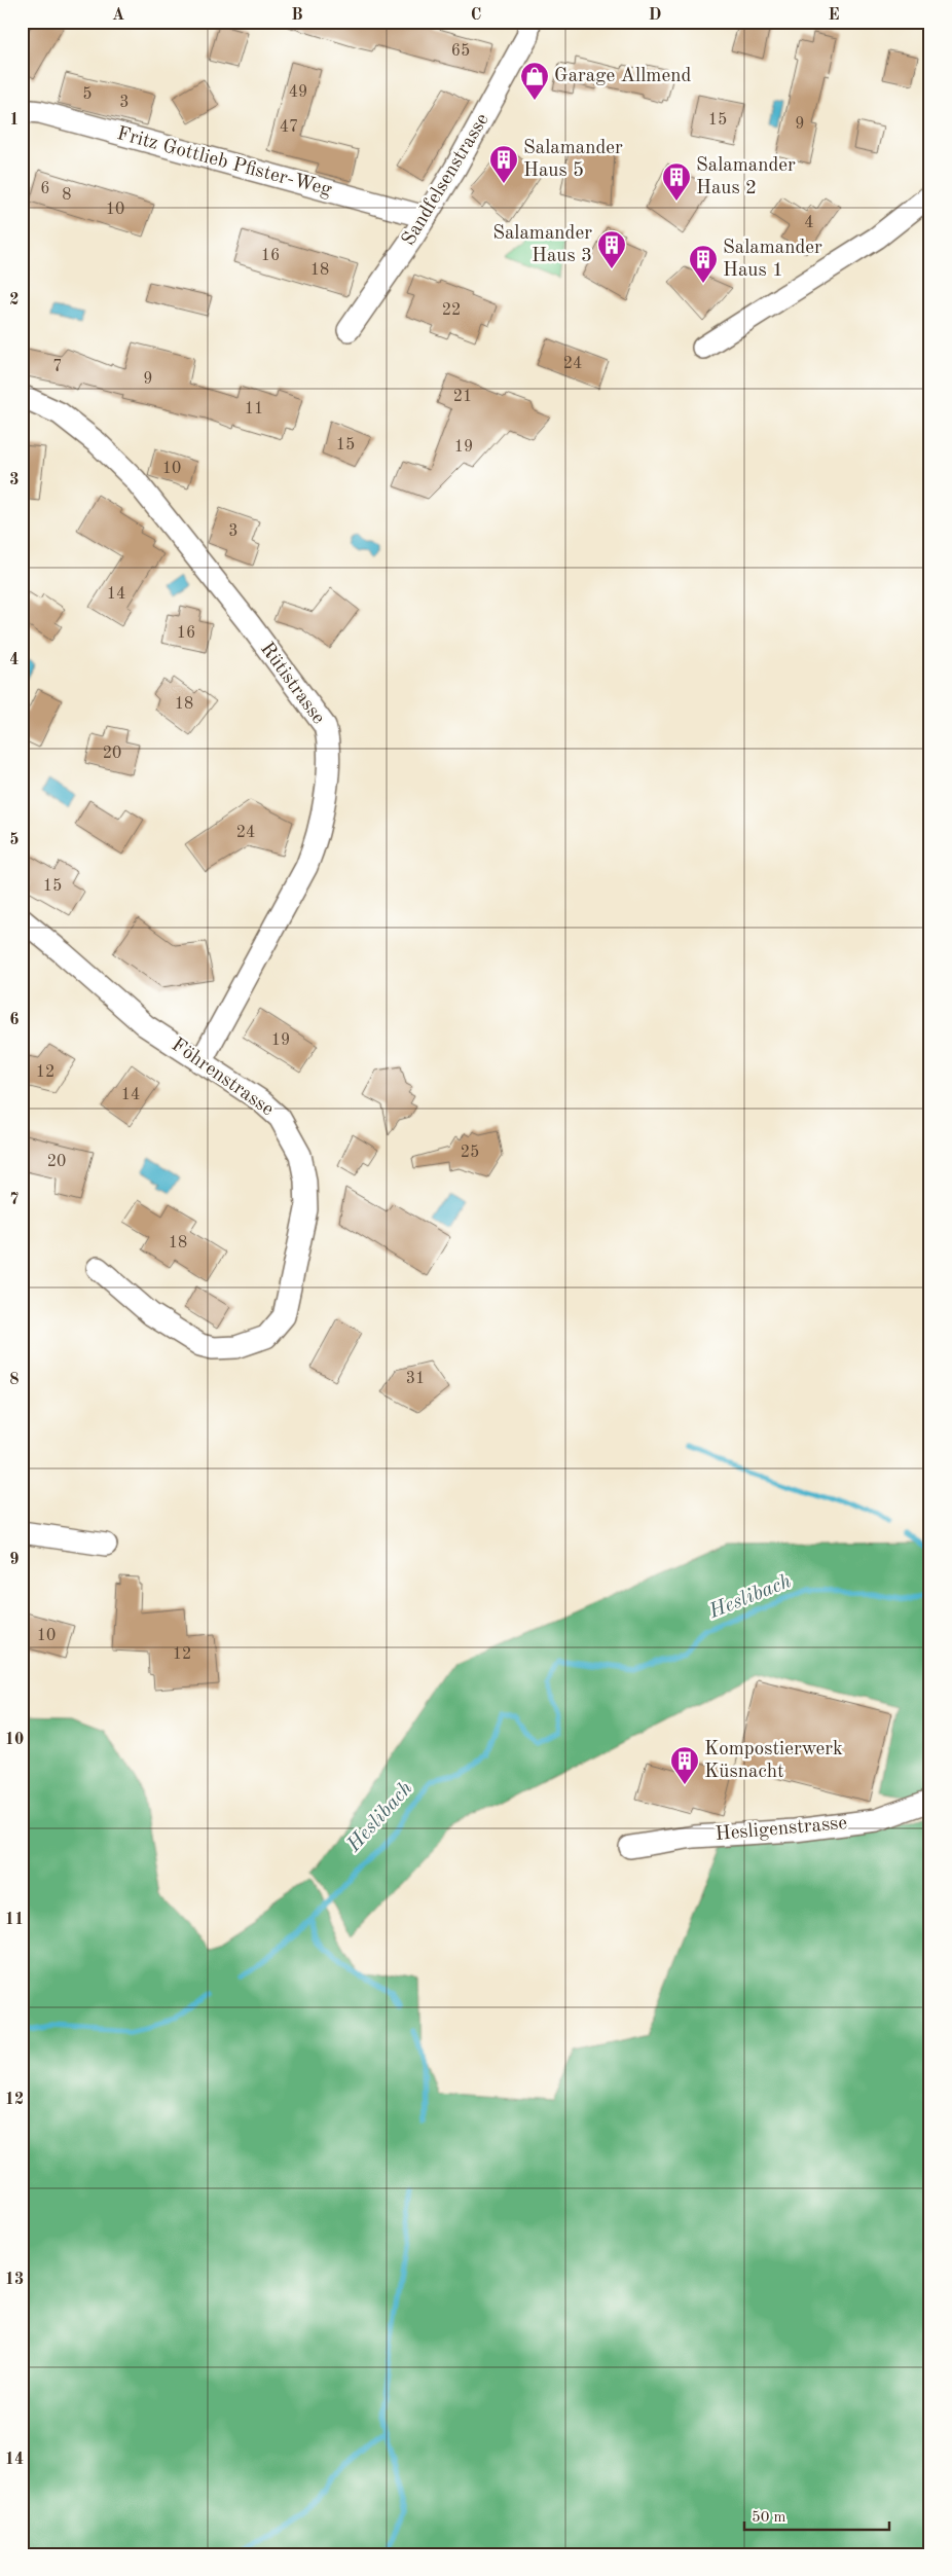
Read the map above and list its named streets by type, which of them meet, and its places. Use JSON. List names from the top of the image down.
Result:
{
  "streets": {
    "street": [
      "Fritz Gottlieb Pfister-Weg",
      "Sandfelsenstrasse",
      "Rütistrasse",
      "Föhrenstrasse",
      "Hesligenstrasse"
    ]
  },
  "crossings": [
    ["Fritz Gottlieb Pfister-Weg", "Sandfelsenstrasse"],
    ["Rütistrasse", "Föhrenstrasse"]
  ],
  "water": ["Heslibach"],
  "places": {
    "shop": ["Garage Allmend"],
    "building": [
      "Salamander Haus 5",
      "Salamander Haus 2",
      "Salamander Haus 3",
      "Salamander Haus 1",
      "Kompostierwerk Küsnacht"
    ]
  },
  "house_numbers": [
    "65",
    "49",
    "5",
    "3",
    "15",
    "9",
    "47",
    "6",
    "8",
    "10",
    "4",
    "16",
    "18",
    "22",
    "24",
    "7",
    "9",
    "21",
    "11",
    "15",
    "19",
    "10",
    "3",
    "14",
    "16",
    "18",
    "20",
    "24",
    "15",
    "19",
    "12",
    "14",
    "25",
    "20",
    "18",
    "31",
    "10",
    "12"
  ],
  "scale_bar": "50 m",
  "grid": {
    "columns": [
      "A",
      "B",
      "C",
      "D",
      "E"
    ],
    "rows": [
      "1",
      "2",
      "3",
      "4",
      "5",
      "6",
      "7",
      "8",
      "9",
      "10",
      "11",
      "12",
      "13",
      "14"
    ]
  }
}
